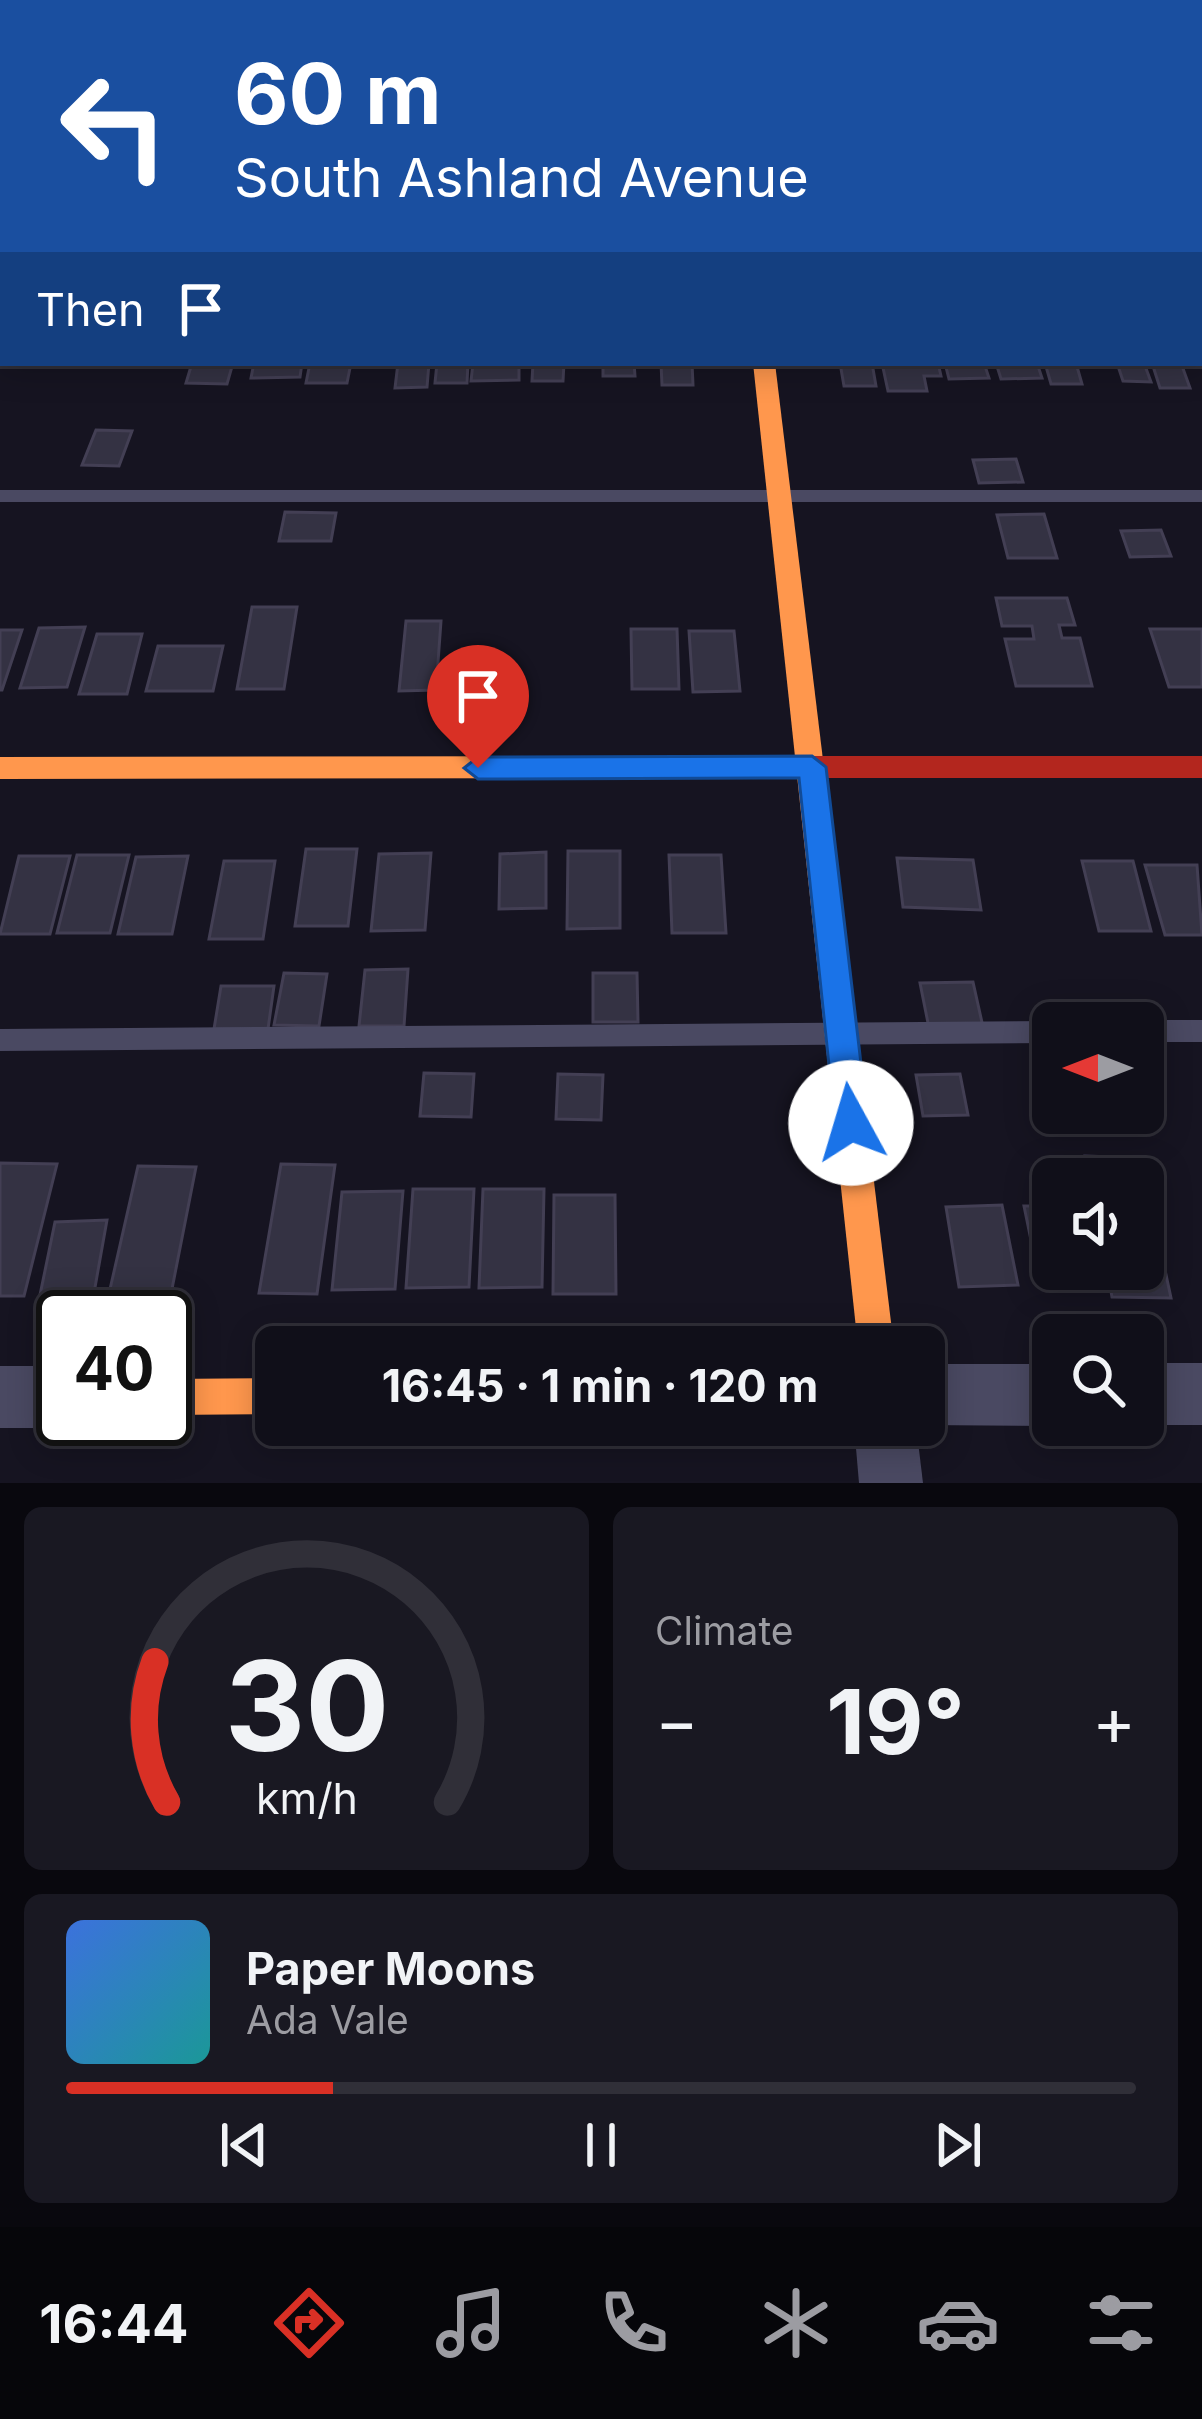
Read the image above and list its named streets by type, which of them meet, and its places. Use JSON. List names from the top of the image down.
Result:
{
  "north": "left",
  "page": {
    "turn": ["60 m", "South Ashland Avenue"],
    "then": "Then",
    "limit": "40",
    "trip": "16:45 · 1 min · 120 m",
    "tile": "Climate",
    "heat": ["−", "19°", "+"],
    "song": ["Paper Moons", "Ada Vale"],
    "tabs": "16:44",
    "gauge": ["30", "km/h"]
  }
}
